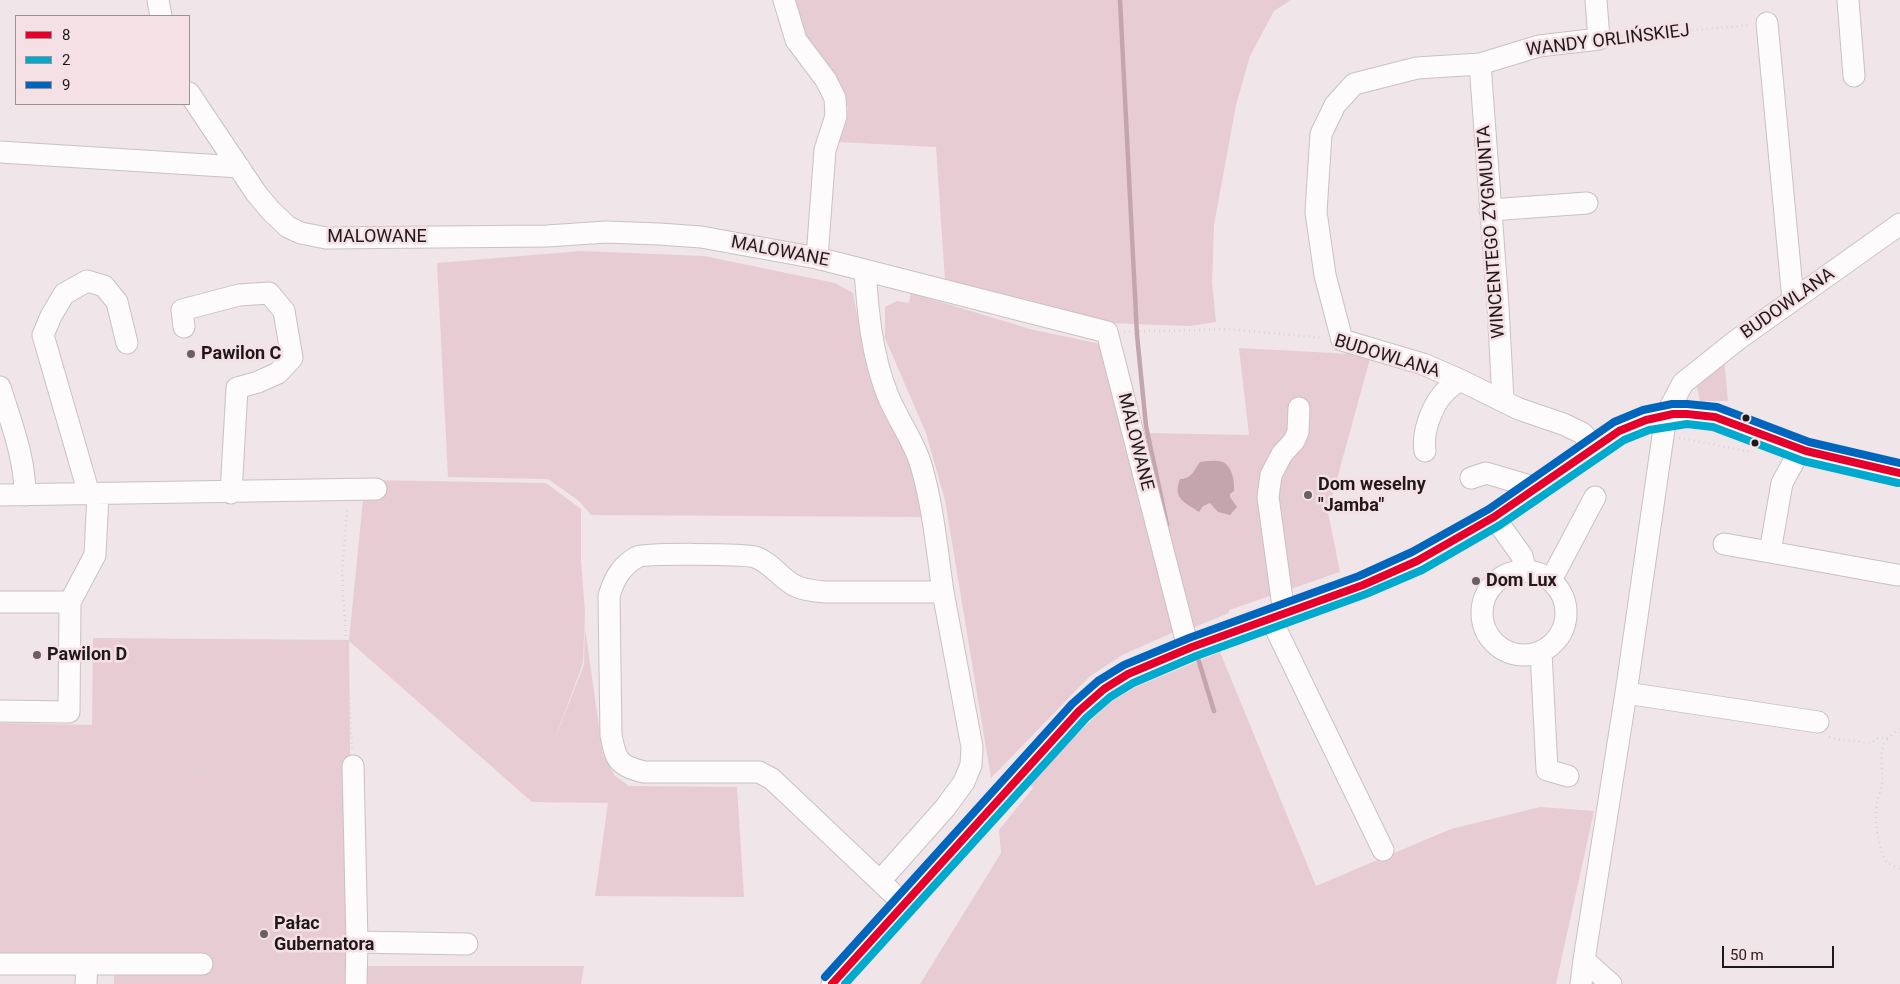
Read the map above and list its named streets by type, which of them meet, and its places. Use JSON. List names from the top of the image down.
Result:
{
  "streets": {
    "street": [
      "WANDY ORLIŃSKIEJ",
      "WINCENTEGO ZYGMUNTA",
      "MALOWANE",
      "BUDOWLANA"
    ]
  },
  "crossings": [
    ["WANDY ORLIŃSKIEJ", "WINCENTEGO ZYGMUNTA"],
    ["WANDY ORLIŃSKIEJ", "BUDOWLANA"],
    ["WINCENTEGO ZYGMUNTA", "BUDOWLANA"]
  ],
  "places": [
    "Pawilon C",
    "Dom weselny \"Jamba\"",
    "Dom Lux",
    "Pawilon D",
    "Pałac Gubernatora"
  ],
  "lines": ["transit line 9", "transit line 8", "transit line 2"],
  "legend": ["8", "2", "9"],
  "scale_bar": "50 m"
}
